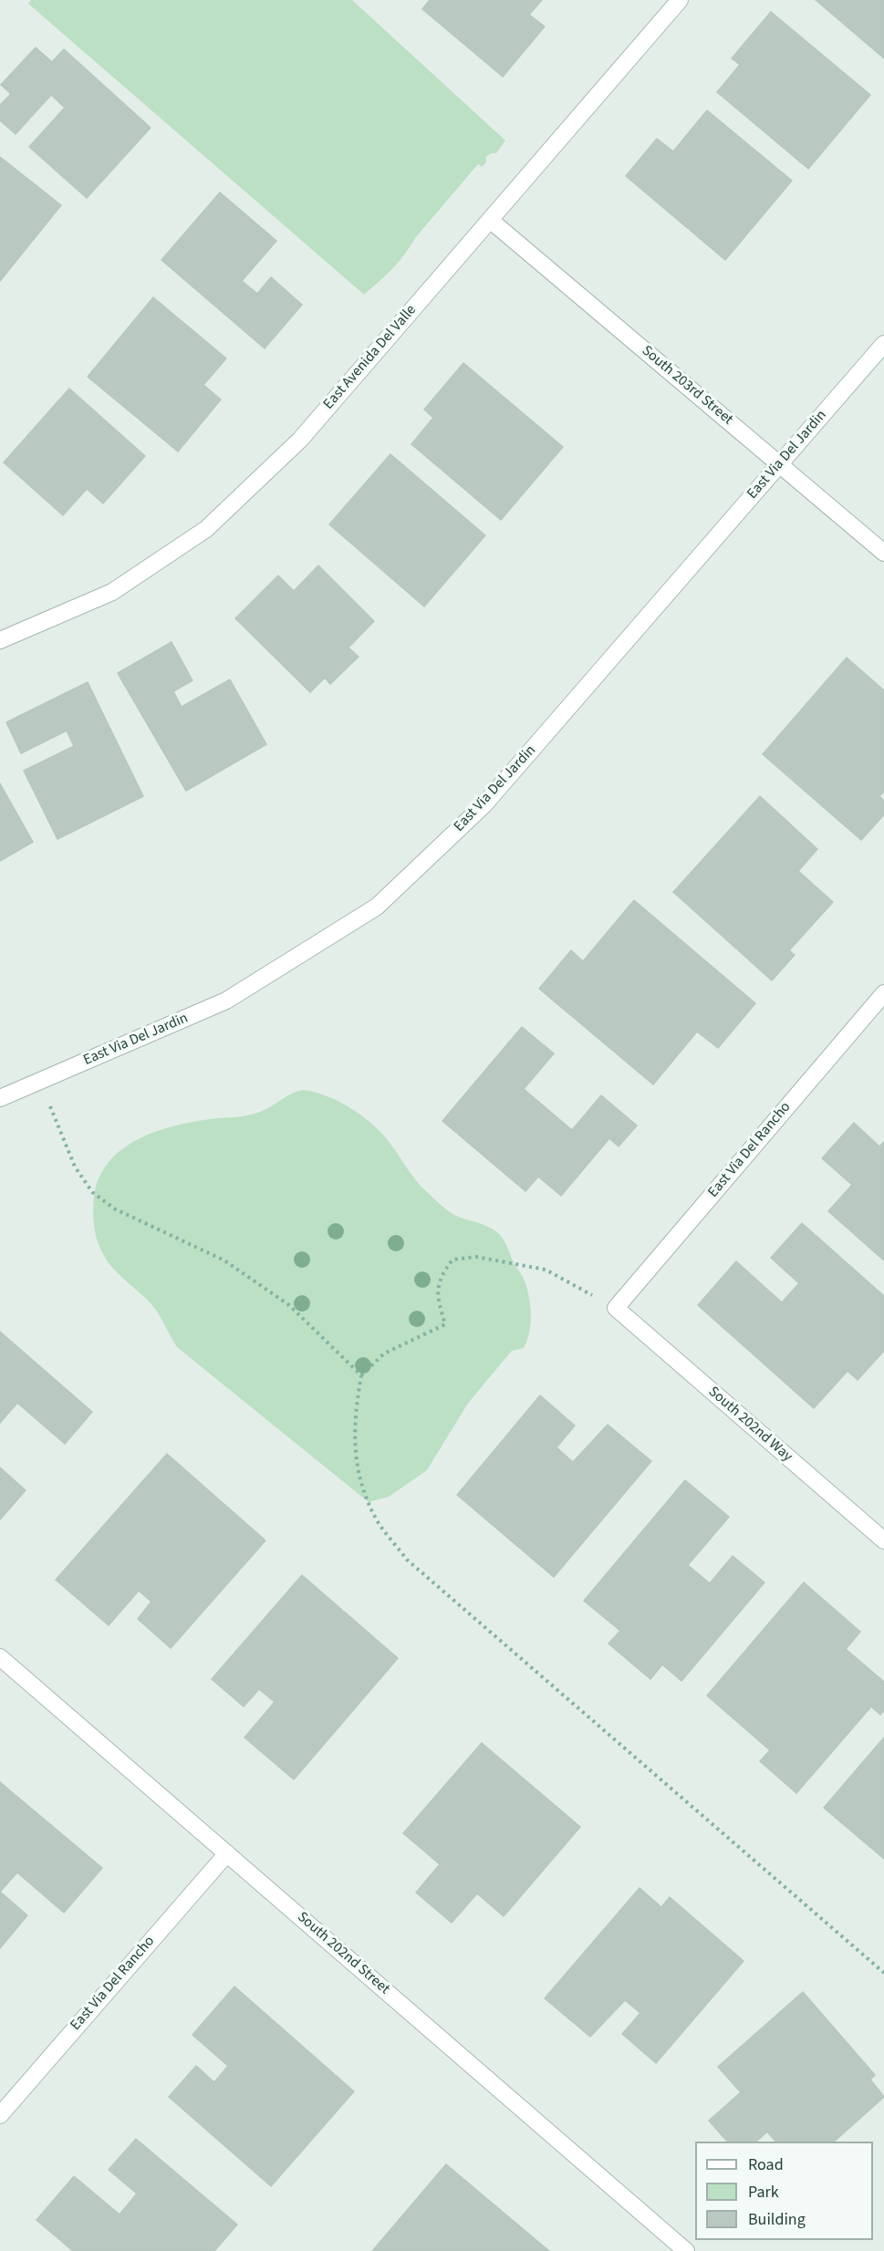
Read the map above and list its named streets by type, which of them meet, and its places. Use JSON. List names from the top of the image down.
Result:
{
  "streets": {
    "street": [
      "East Avenida Del Valle",
      "South 203rd Street",
      "East Via Del Jardin",
      "East Via Del Rancho",
      "South 202nd Way",
      "South 202nd Street"
    ]
  },
  "crossings": [
    ["East Avenida Del Valle", "South 203rd Street"],
    ["South 203rd Street", "East Via Del Jardin"],
    ["East Via Del Rancho", "South 202nd Way"],
    ["East Via Del Rancho", "South 202nd Street"]
  ],
  "legend": ["Road", "Park", "Building"]
}
